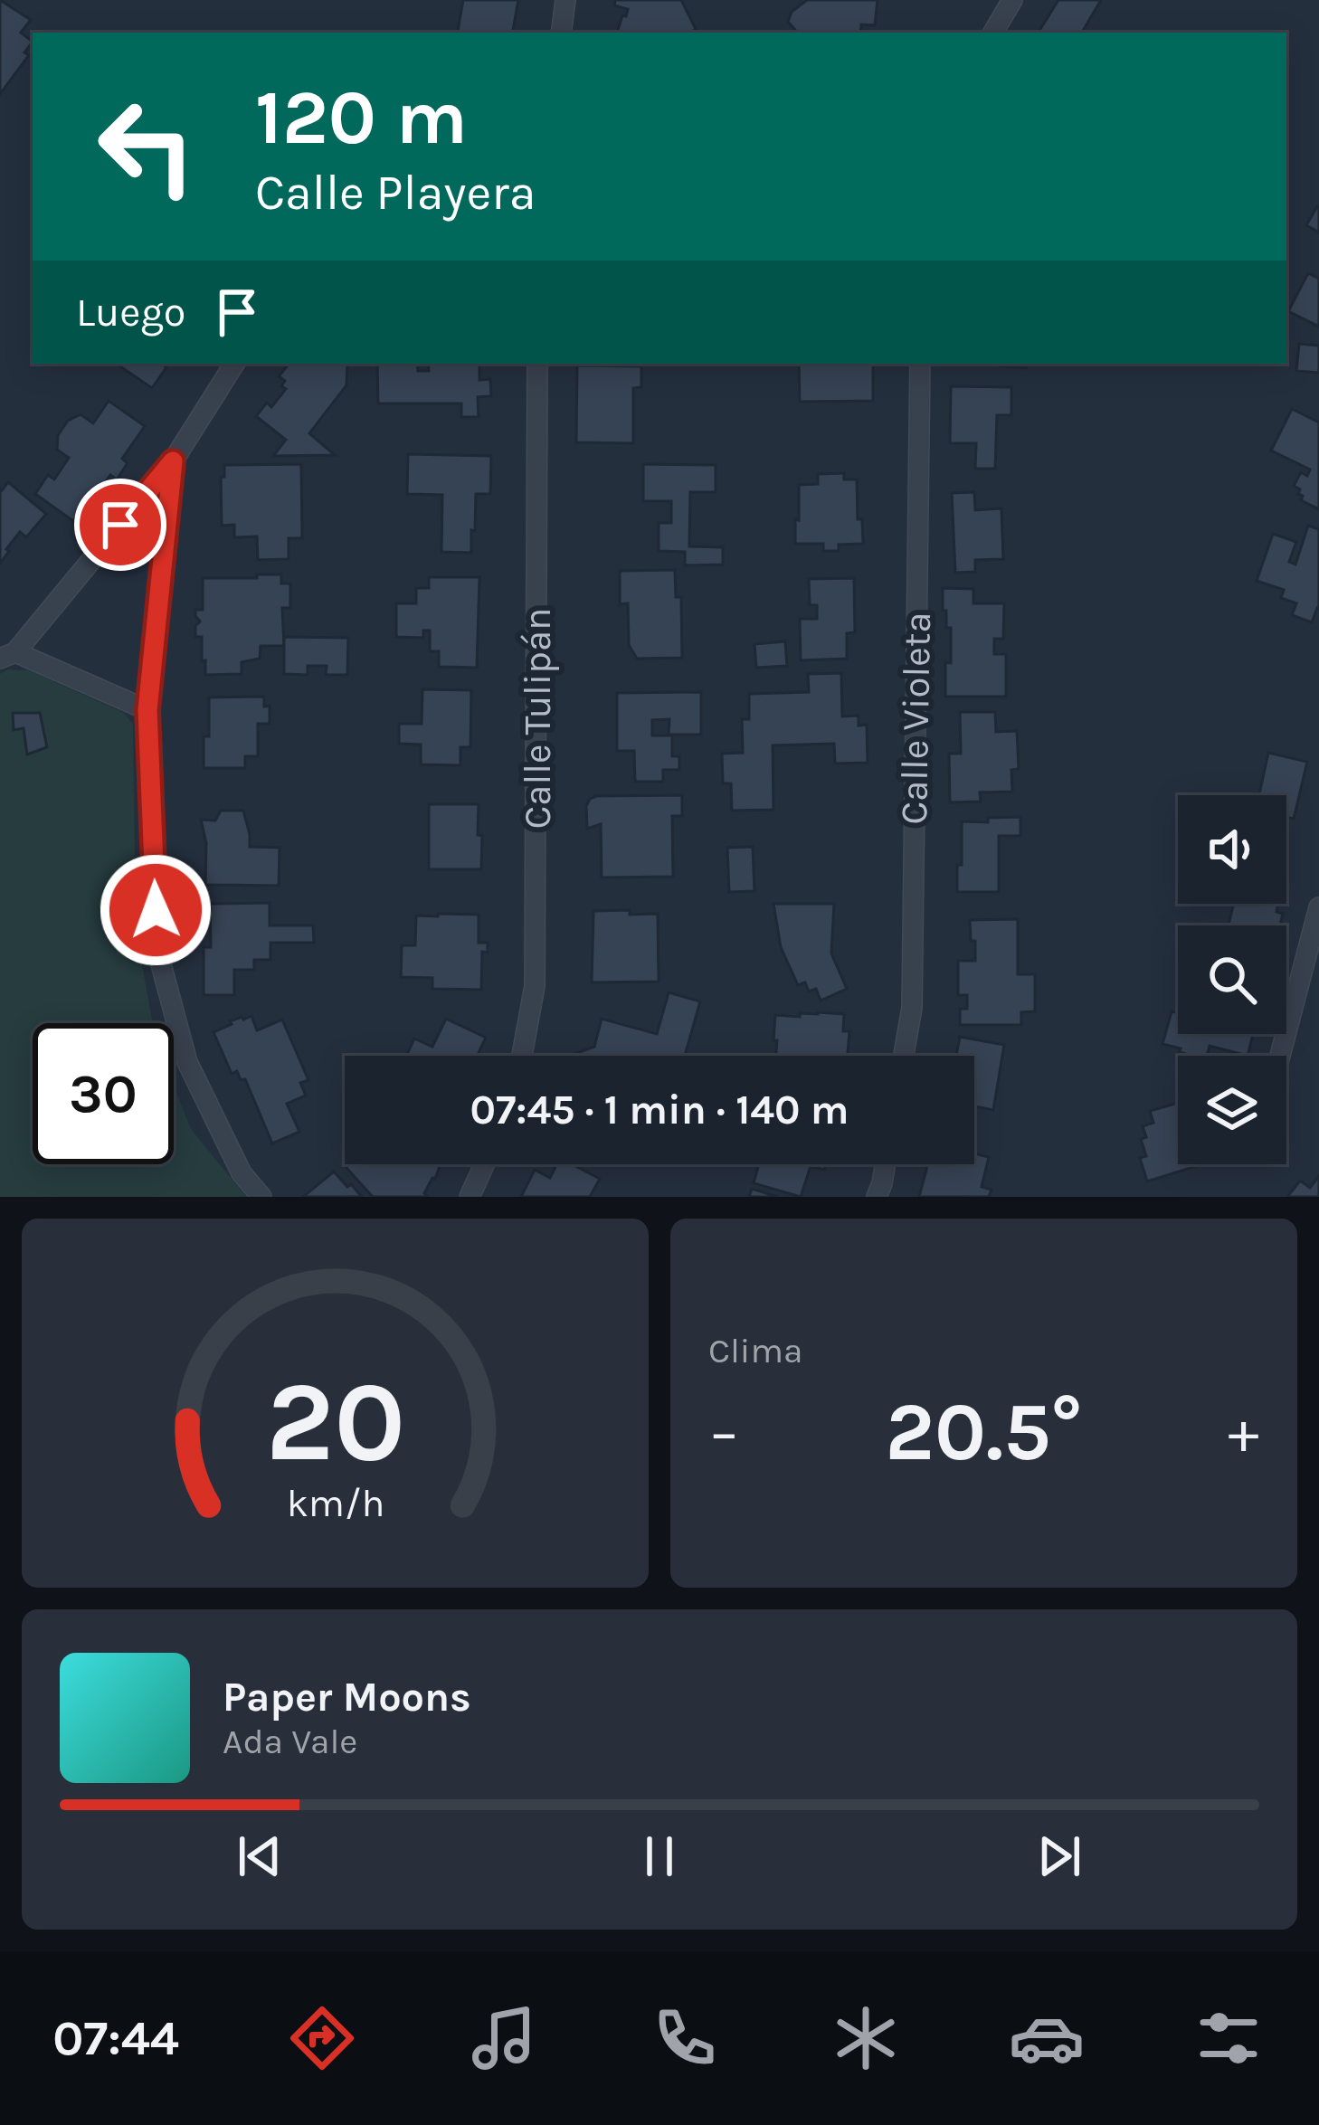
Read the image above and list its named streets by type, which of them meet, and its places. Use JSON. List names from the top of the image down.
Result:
{
  "streets": {
    "street": ["Calle Tulipán", "Calle Violeta"]
  },
  "page": {
    "turn": ["120 m", "Calle Playera"],
    "then": "Luego",
    "limit": "30",
    "trip": "07:45 · 1 min · 140 m",
    "tile": "Clima",
    "heat": ["−", "20.5°", "+"],
    "song": ["Paper Moons", "Ada Vale"],
    "tabs": "07:44",
    "gauge": ["20", "km/h"]
  }
}
